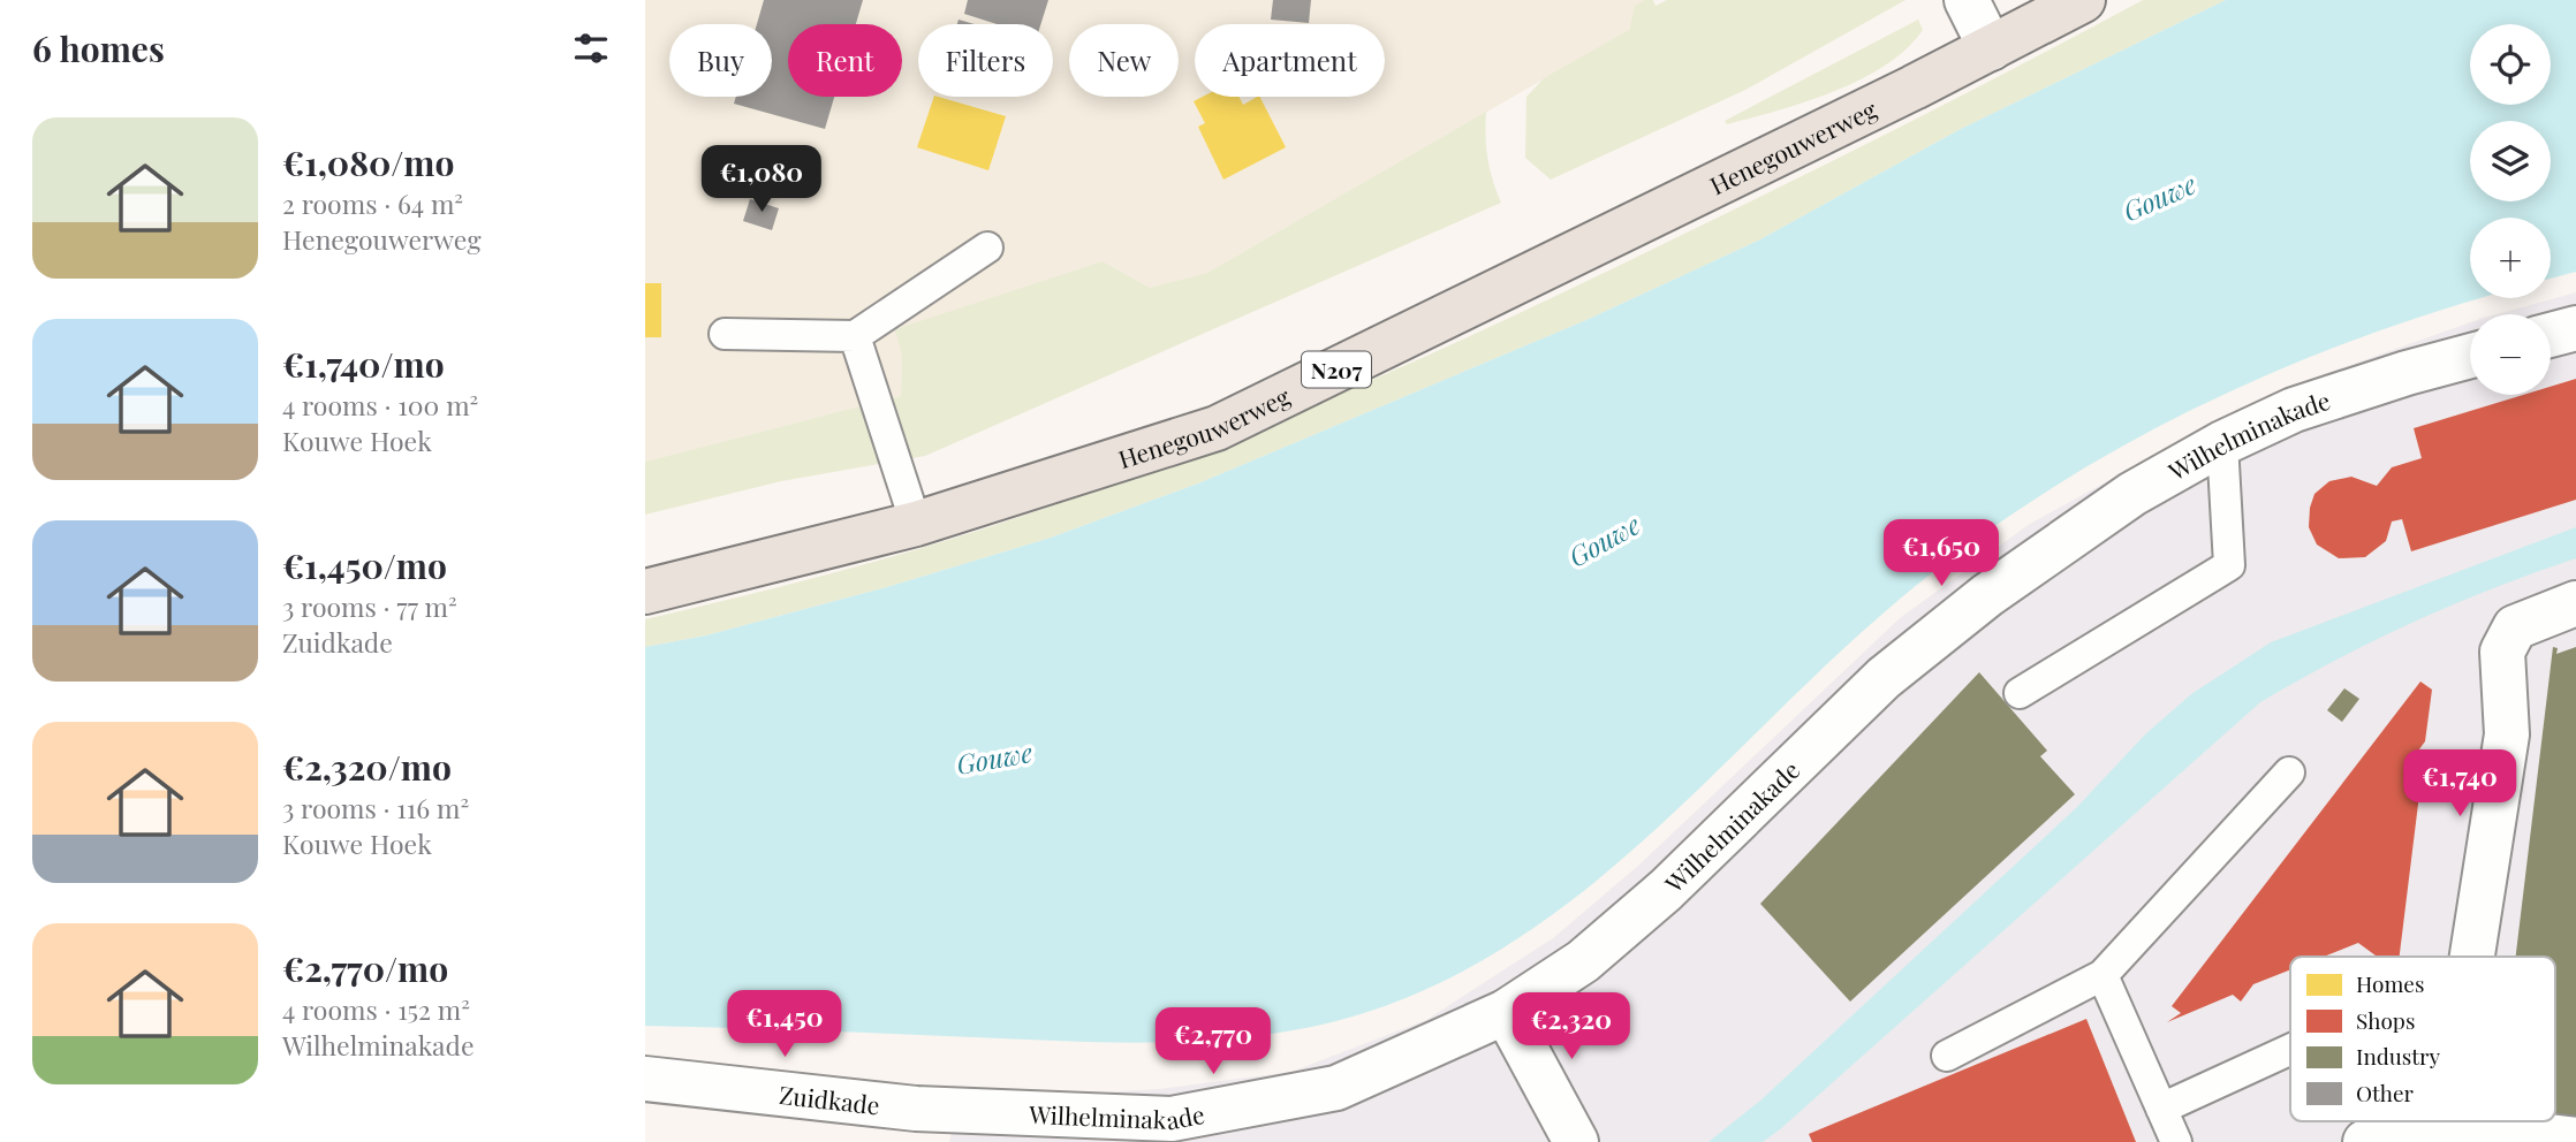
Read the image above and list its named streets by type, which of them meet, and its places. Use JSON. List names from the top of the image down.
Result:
{
  "streets": {
    "main road": ["Henegouwerweg", "N207"],
    "street": ["Wilhelminakade", "Zuidkade"]
  },
  "crossings": [
    ["Wilhelminakade", "Zuidkade"]
  ],
  "water": ["Gouwe"],
  "legend": [
    "Homes",
    "Shops",
    "Industry",
    "Other"
  ],
  "page": {
    "heading": "6 homes",
    "map_buttons": ["+", "−"],
    "chip": [
      "Buy",
      "Rent",
      "Filters",
      "New",
      "Apartment"
    ],
    "list": [
      {
        "name": "€1,080/mo",
        "note": "2 rooms · 64 m² · Henegouwerweg"
      },
      {
        "name": "€1,740/mo",
        "note": "4 rooms · 100 m² · Kouwe Hoek"
      },
      {
        "name": "€1,450/mo",
        "note": "3 rooms · 77 m² · Zuidkade"
      },
      {
        "name": "€2,320/mo",
        "note": "3 rooms · 116 m² · Kouwe Hoek"
      },
      {
        "name": "€2,770/mo",
        "note": "4 rooms · 152 m² · Wilhelminakade"
      }
    ],
    "price": [
      "€1,080",
      "€1,650",
      "€1,740",
      "€1,450",
      "€2,320",
      "€2,770"
    ]
  }
}
